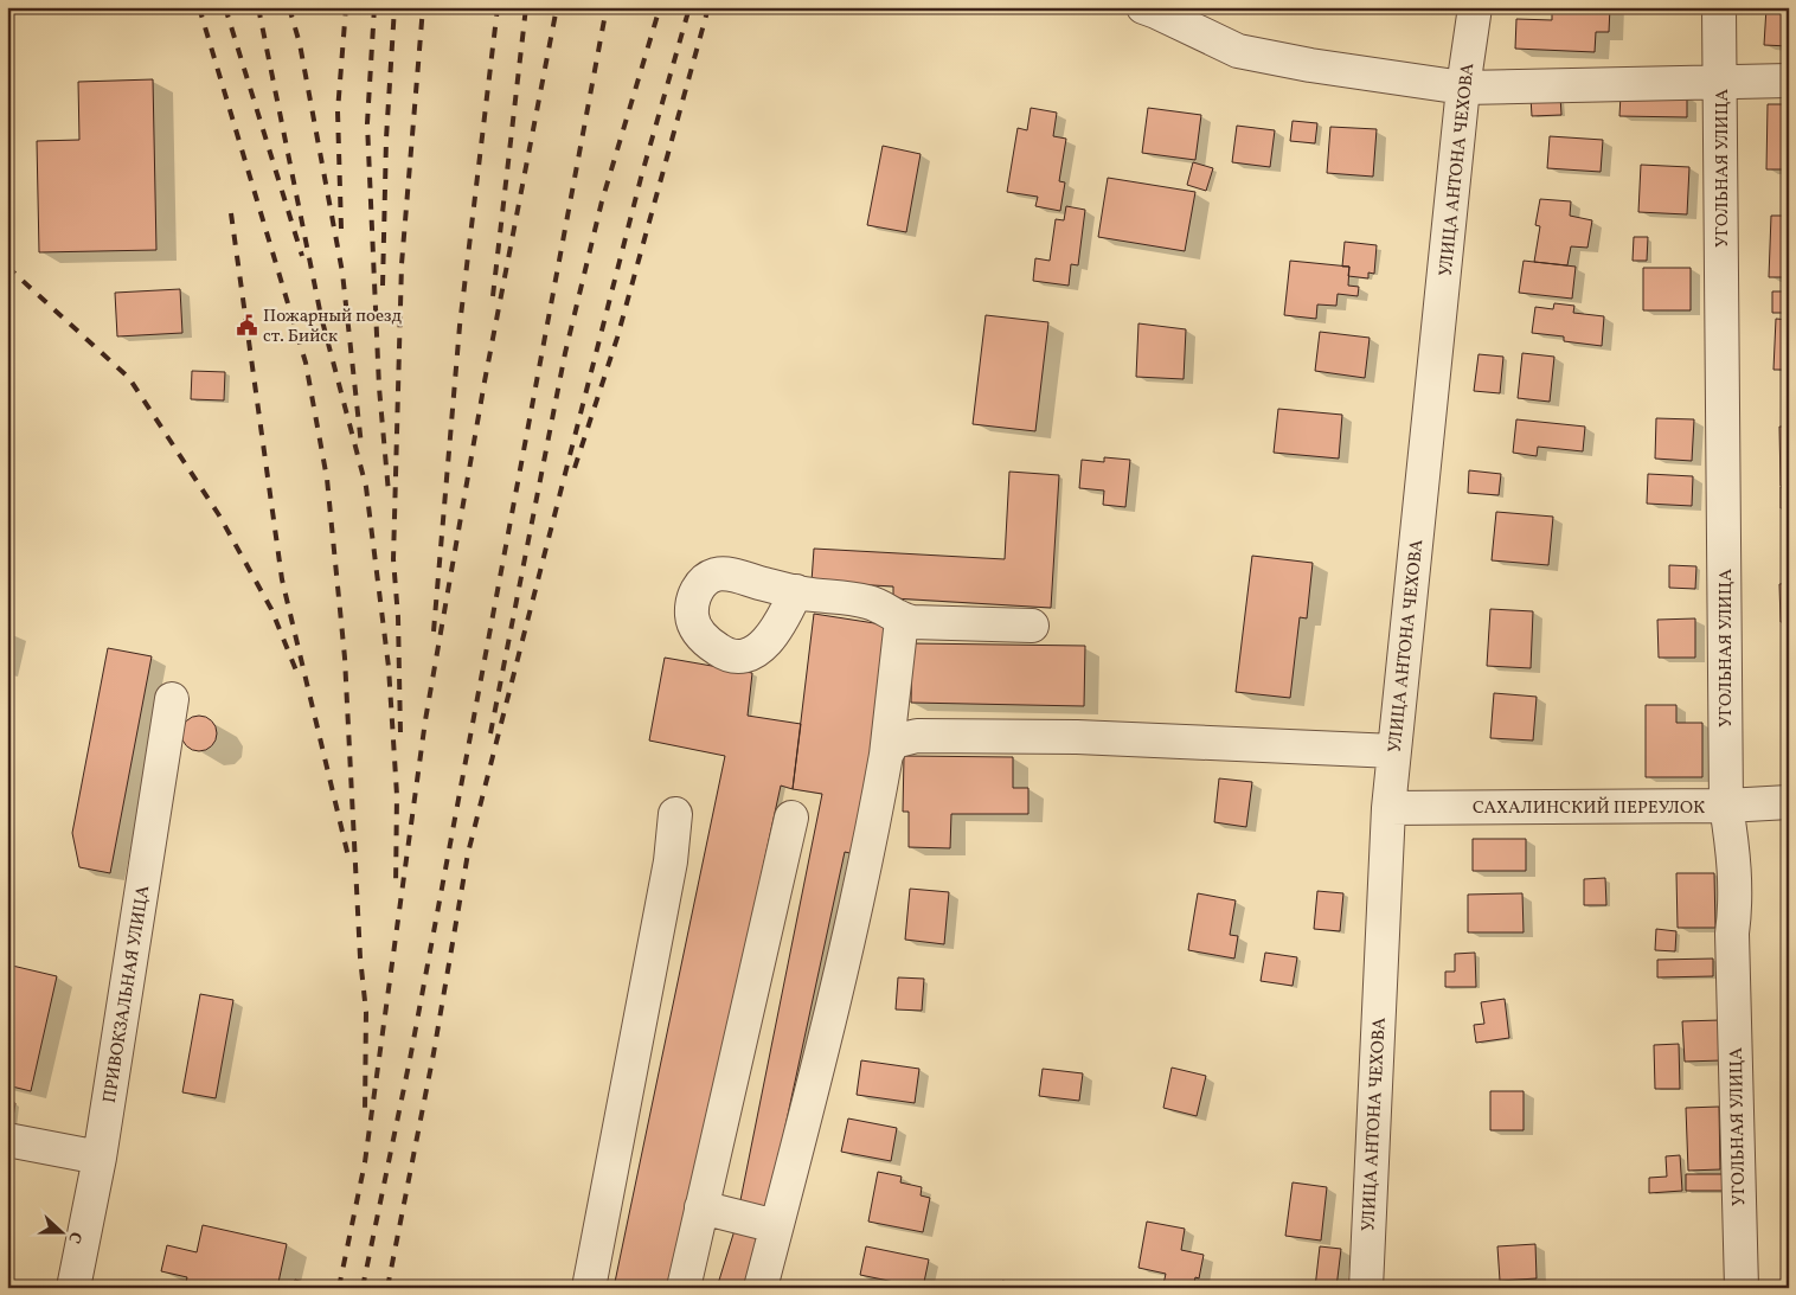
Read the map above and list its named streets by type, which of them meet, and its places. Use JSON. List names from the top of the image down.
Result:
{
  "streets": {
    "street": [
      "УГОЛЬНАЯ УЛИЦА",
      "УЛИЦА АНТОНА ЧЕХОВА",
      "САХАЛИНСКИЙ ПЕРЕУЛОК",
      "ПРИВОКЗАЛЬНАЯ УЛИЦА"
    ]
  },
  "crossings": [
    ["УГОЛЬНАЯ УЛИЦА", "САХАЛИНСКИЙ ПЕРЕУЛОК"],
    ["УЛИЦА АНТОНА ЧЕХОВА", "САХАЛИНСКИЙ ПЕРЕУЛОК"]
  ],
  "places": {
    "public building": ["Пожарный поезд ст. Бийск"]
  },
  "north": "right"
}
